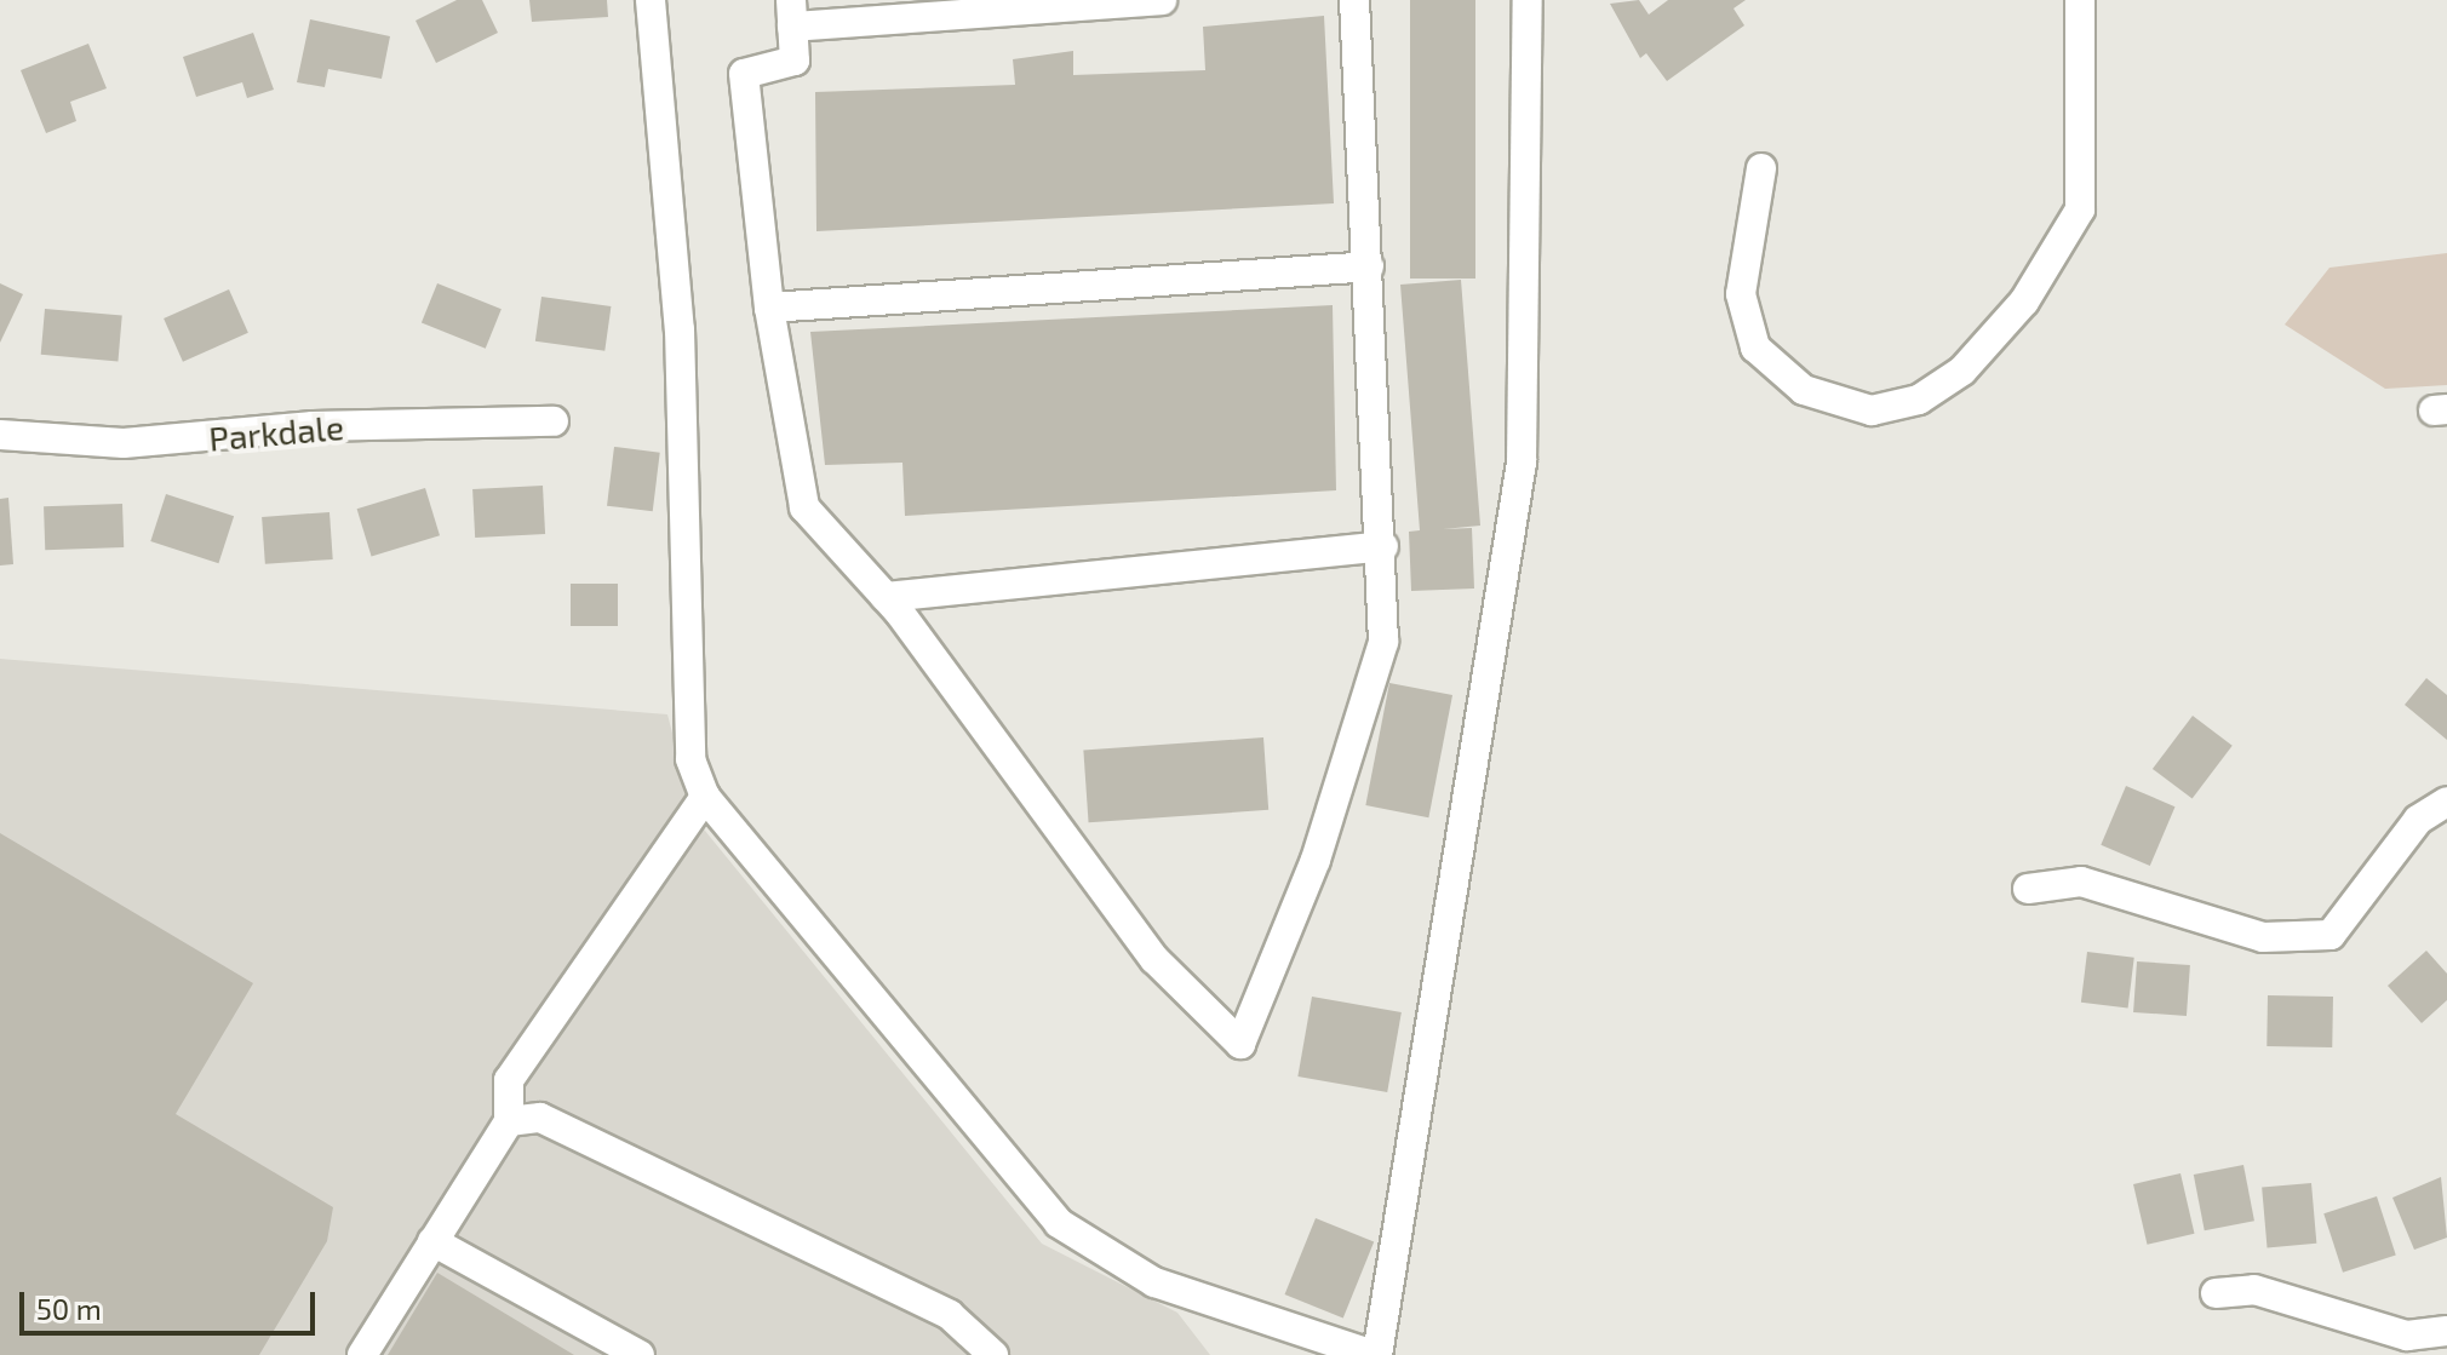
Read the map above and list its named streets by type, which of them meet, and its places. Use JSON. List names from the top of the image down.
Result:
{
  "streets": {
    "street": ["Parkdale"]
  },
  "scale_bar": "50 m"
}
